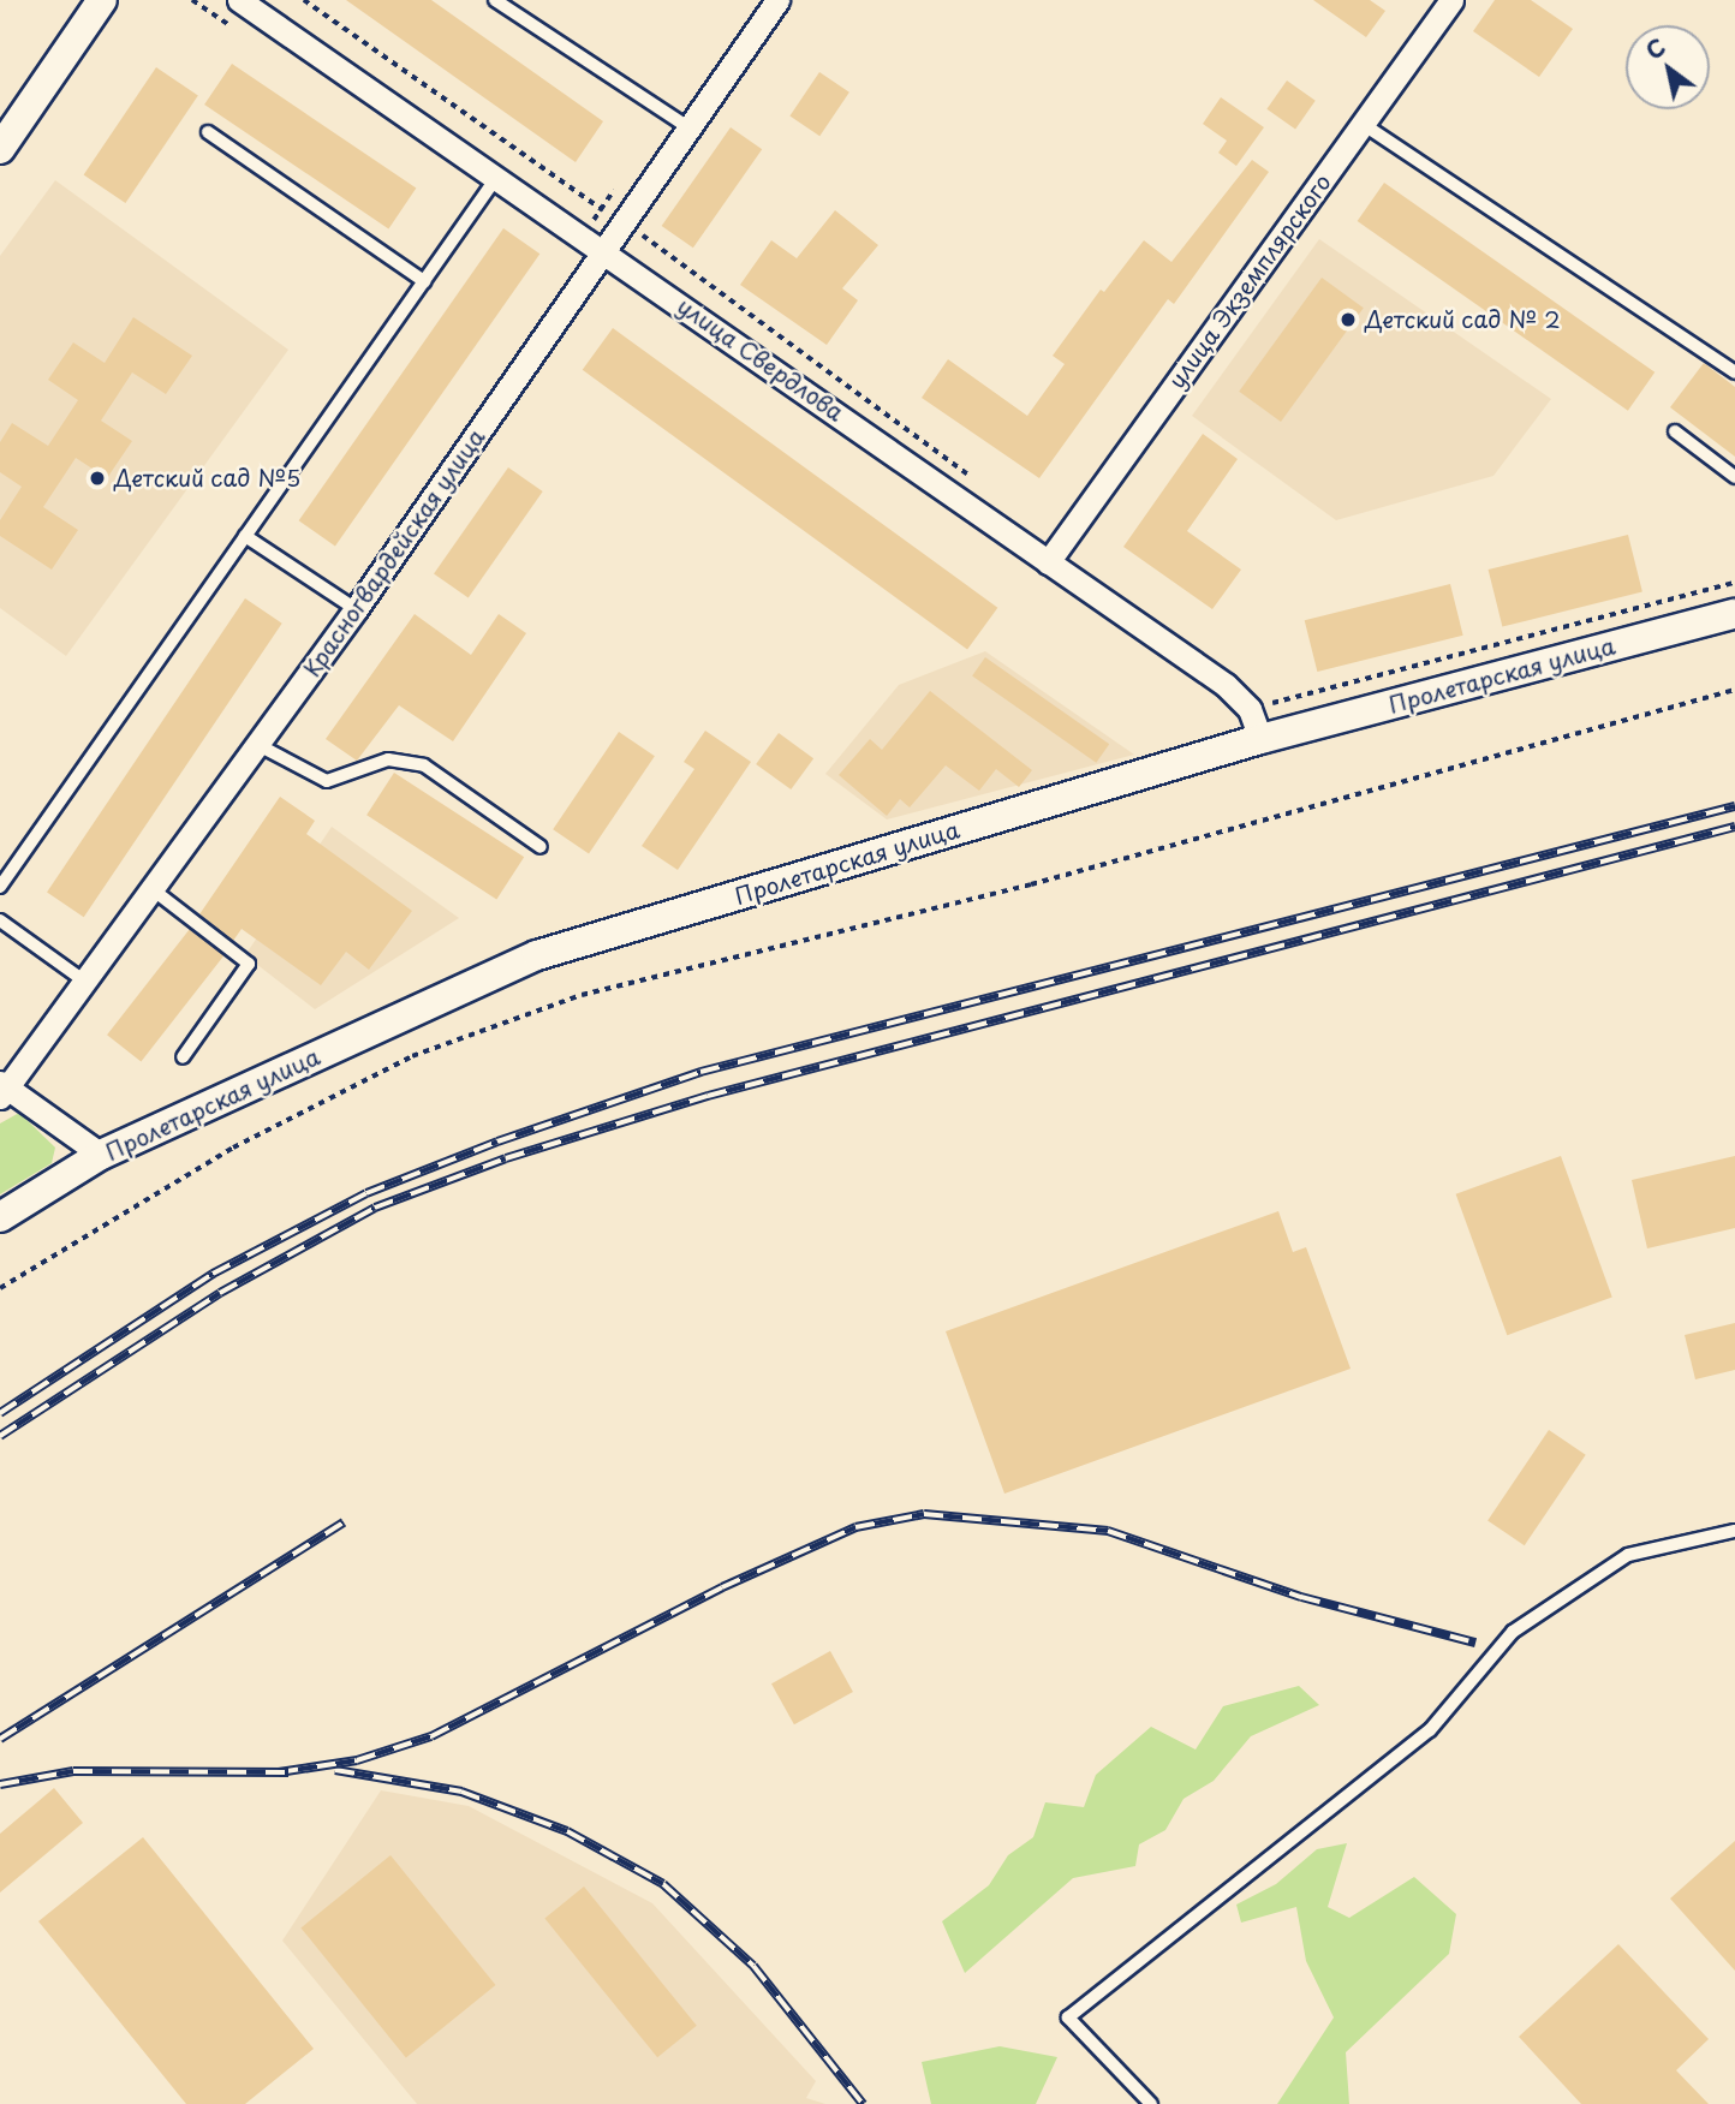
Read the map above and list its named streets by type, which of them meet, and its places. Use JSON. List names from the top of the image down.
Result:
{
  "streets": {
    "street": [
      "улица Экземплярского",
      "улица Свердлова",
      "Красногвардейская улица",
      "Пролетарская улица"
    ]
  },
  "crossings": [
    ["улица Экземплярского", "улица Свердлова"],
    ["улица Свердлова", "Красногвардейская улица"],
    ["улица Свердлова", "Пролетарская улица"]
  ],
  "places": ["Детский сад № 2", "Детский сад №5"],
  "north": "top left"
}
